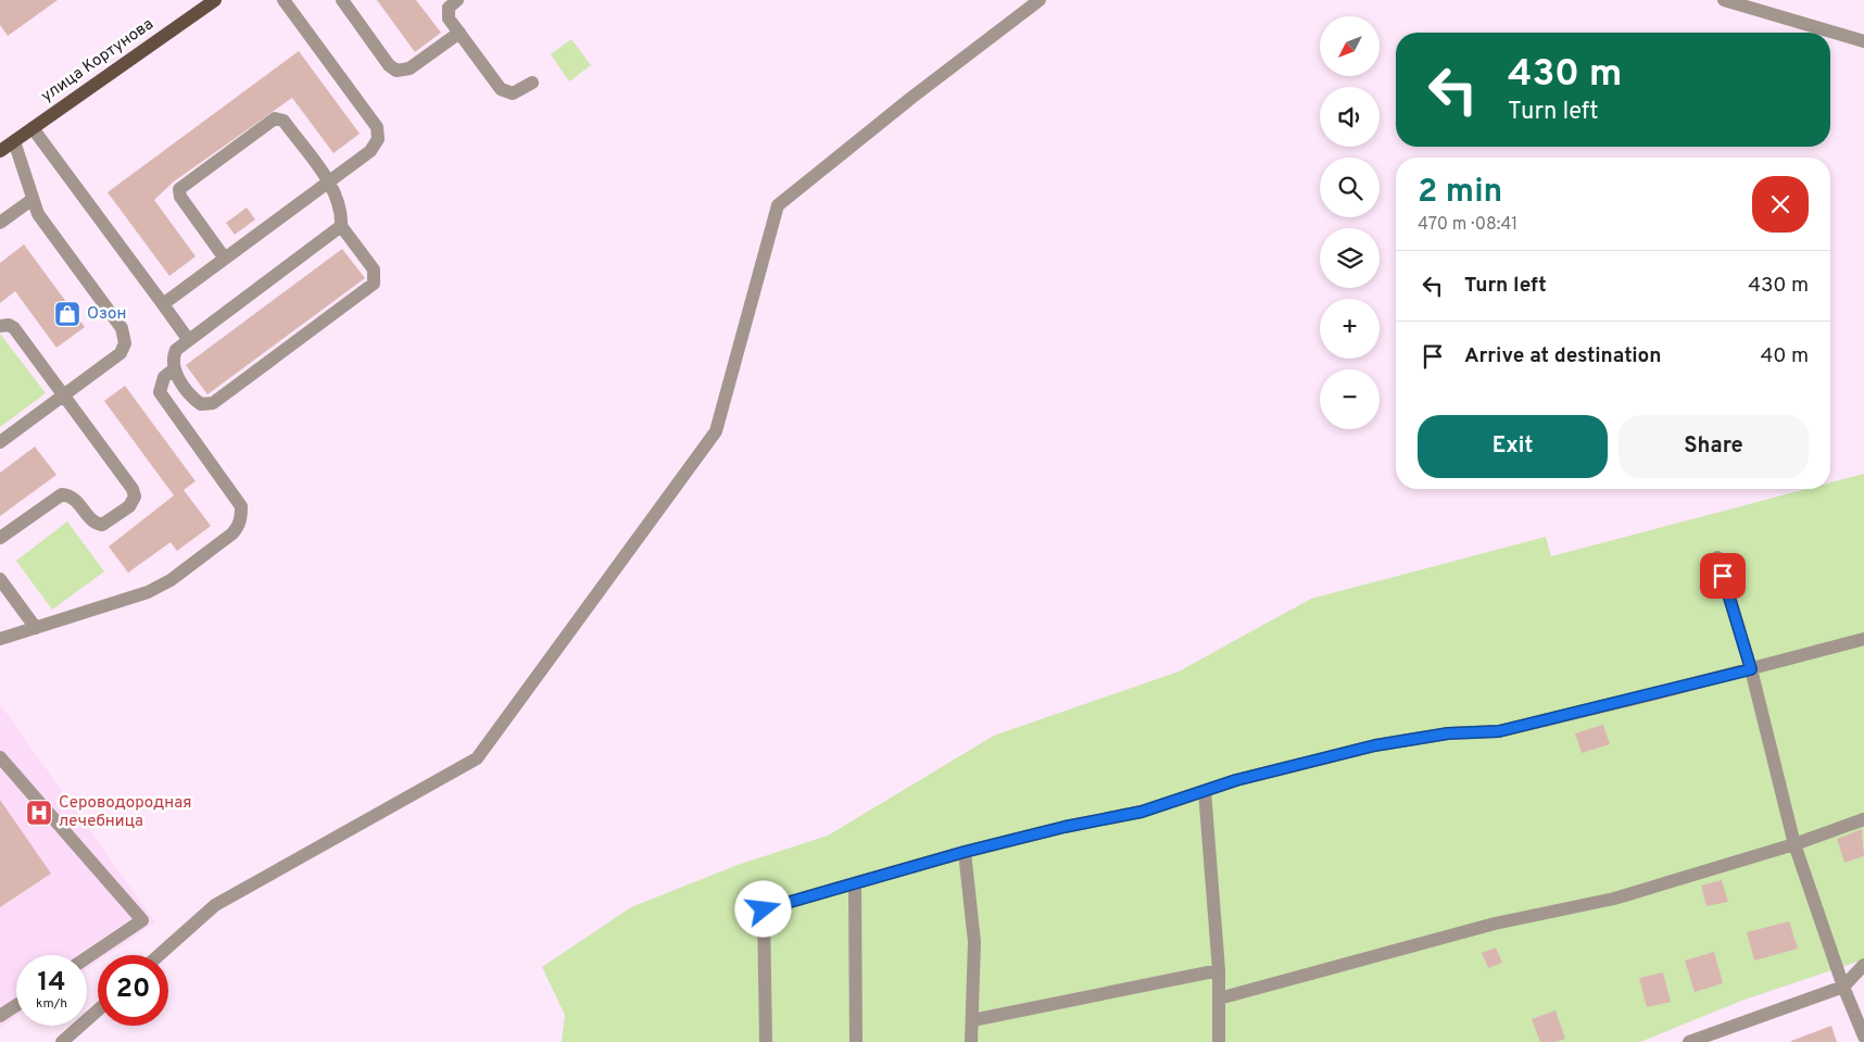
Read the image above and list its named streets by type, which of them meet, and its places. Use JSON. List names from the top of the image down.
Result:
{
  "streets": {
    "main road": ["улица Кортунова"]
  },
  "places": {
    "shop": ["Озон"],
    "hospital": ["Сероводородная лечебница"]
  },
  "north": "bottom left",
  "page": {
    "map_buttons": ["+", "−"],
    "turn": ["430 m", "Turn left"],
    "heading": ["2 min", "470 m · 08:41"],
    "list": [
      {
        "name": "Turn left",
        "value": "430 m"
      },
      {
        "name": "Arrive at destination",
        "value": "40 m"
      }
    ],
    "buttons": ["Exit", "Share"],
    "speed": "14 km/h",
    "limit": "20"
  }
}
